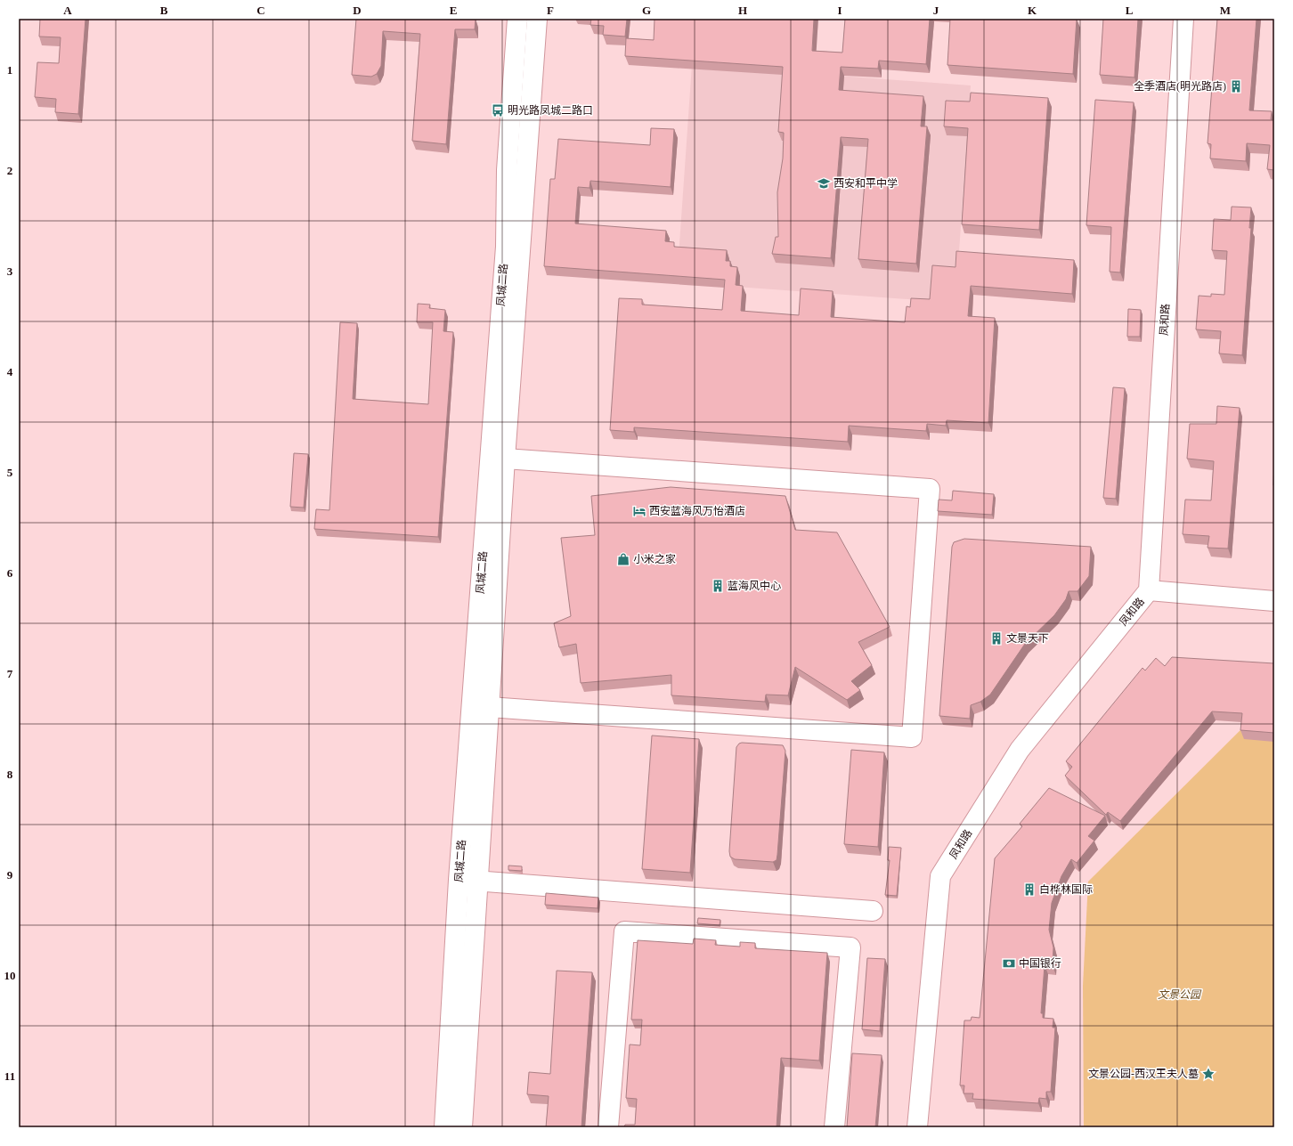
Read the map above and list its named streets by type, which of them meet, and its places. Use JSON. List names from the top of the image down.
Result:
{
  "streets": {
    "street": ["凤城二路", "凤和路"]
  },
  "parks": ["文景公园"],
  "places": {
    "building": [
      "全季酒店(明光路店)",
      "蓝海风中心",
      "文景天下",
      "白桦林国际"
    ],
    "bus stop": ["明光路凤城二路口"],
    "school or university": ["西安和平中学"],
    "hotel": ["西安蓝海风万怡酒店"],
    "shop": ["小米之家"],
    "bank": ["中国银行"],
    "place": ["文景公园-西汉王夫人墓"]
  },
  "grid": {
    "columns": [
      "A",
      "B",
      "C",
      "D",
      "E",
      "F",
      "G",
      "H",
      "I",
      "J",
      "K",
      "L",
      "M"
    ],
    "rows": [
      "1",
      "2",
      "3",
      "4",
      "5",
      "6",
      "7",
      "8",
      "9",
      "10",
      "11"
    ]
  }
}
